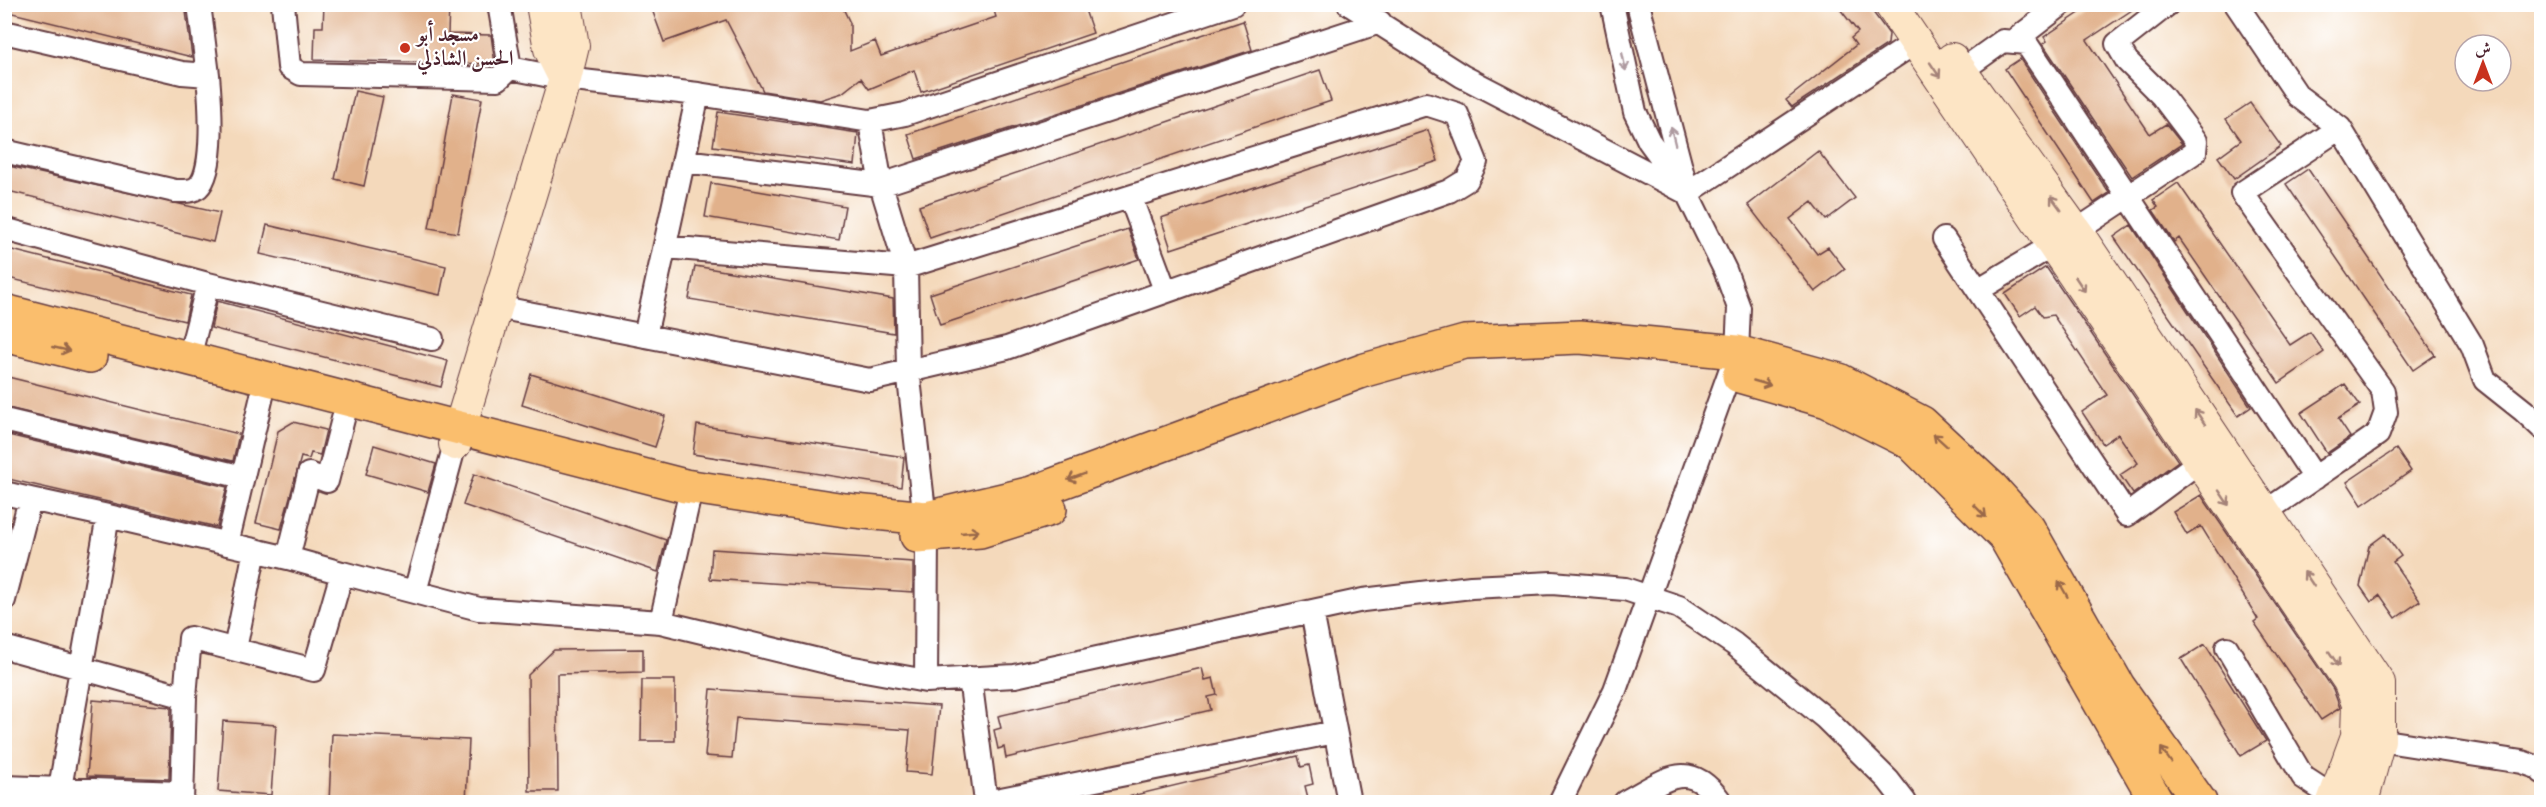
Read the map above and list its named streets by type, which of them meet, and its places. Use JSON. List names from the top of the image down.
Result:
{
  "places": ["مسجد أبو الحسن الشاذلي"],
  "north": "top"
}
